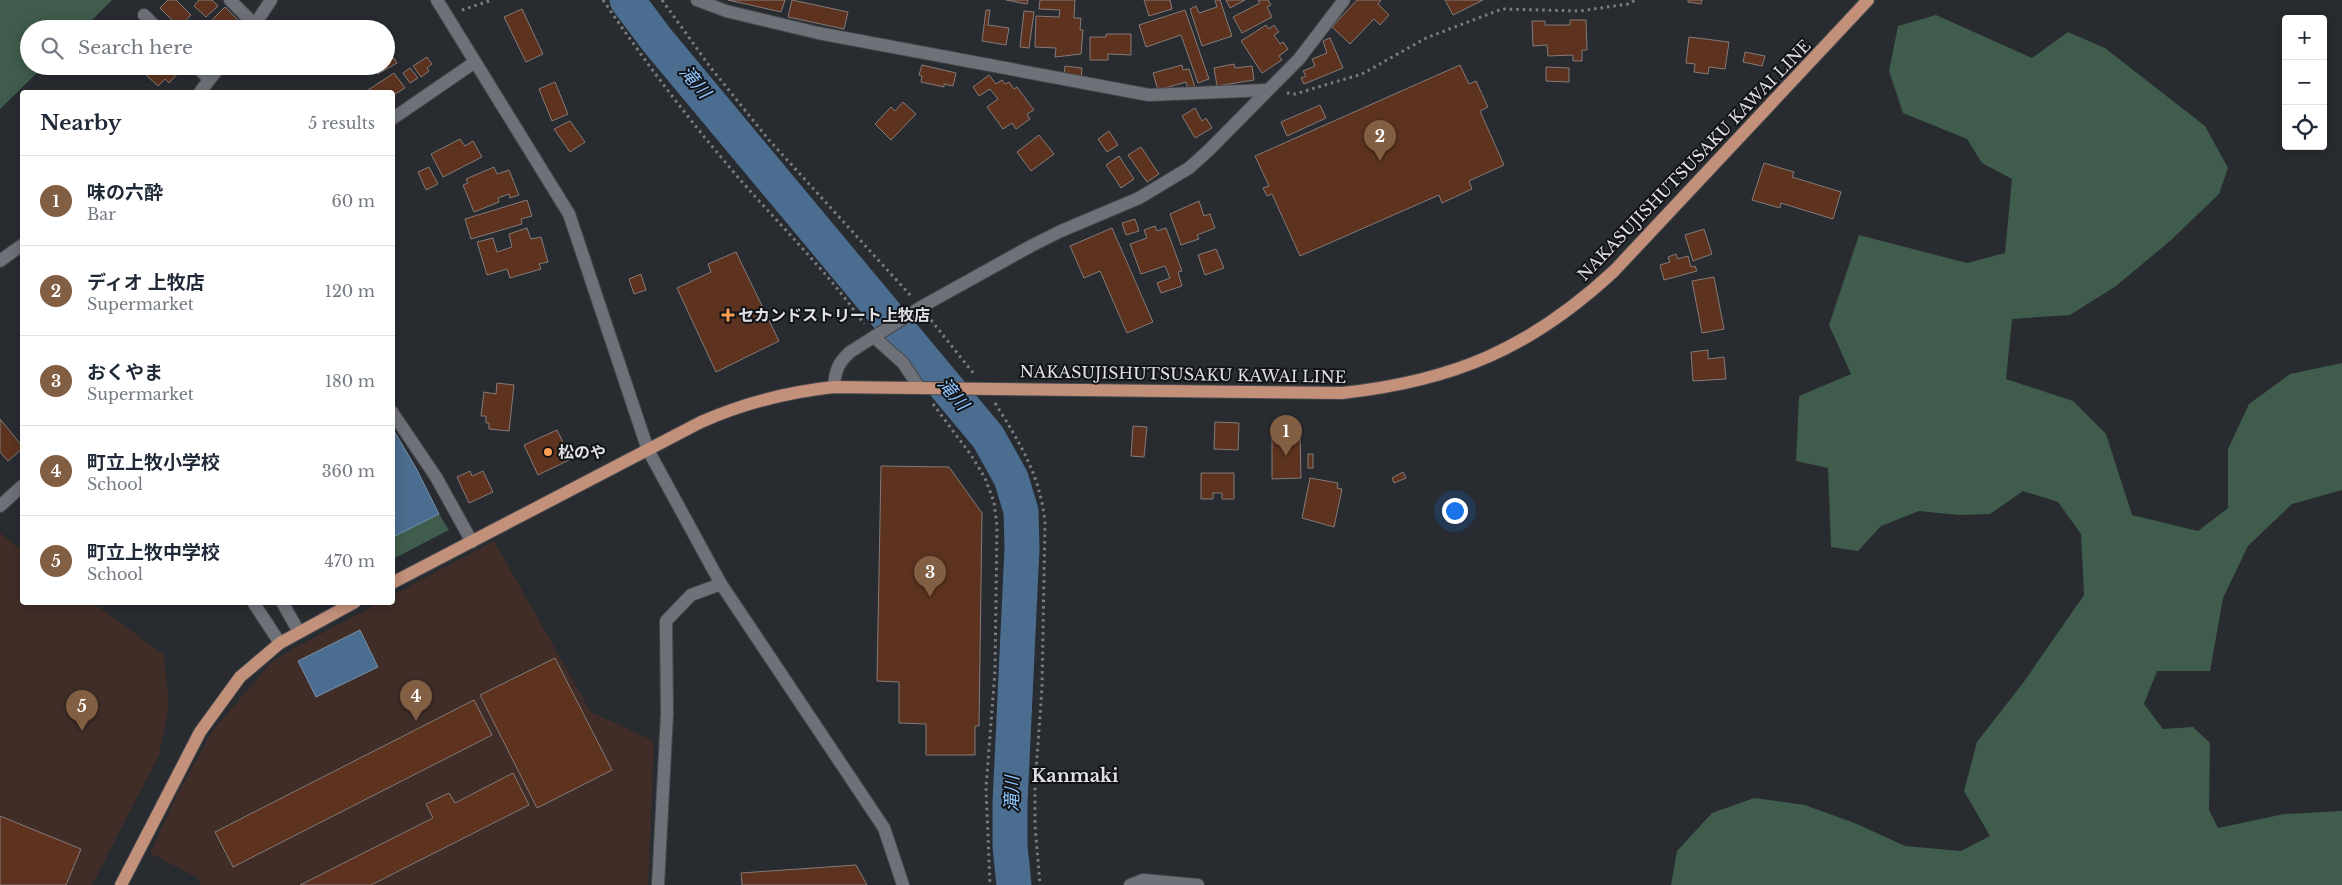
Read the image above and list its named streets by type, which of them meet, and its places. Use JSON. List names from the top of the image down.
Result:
{
  "streets": {
    "main road": ["NAKASUJISHUTSUSAKU KAWAI LINE"]
  },
  "districts": ["Kanmaki"],
  "water": ["滝川"],
  "places": {
    "health": ["セカンドストリート上牧店"],
    "other": ["松のや"]
  },
  "page": {
    "map_buttons": ["+", "−"],
    "search": "Search here",
    "heading": ["Nearby", "5 results"],
    "pins": [
      "2",
      "1",
      "3",
      "4",
      "5"
    ],
    "list": [
      {
        "mark": "1",
        "name": "味の六酔",
        "note": "Bar",
        "value": "60 m"
      },
      {
        "mark": "2",
        "name": "ディオ 上牧店",
        "note": "Supermarket",
        "value": "120 m"
      },
      {
        "mark": "3",
        "name": "おくやま",
        "note": "Supermarket",
        "value": "180 m"
      },
      {
        "mark": "4",
        "name": "町立上牧小学校",
        "note": "School",
        "value": "360 m"
      },
      {
        "mark": "5",
        "name": "町立上牧中学校",
        "note": "School",
        "value": "470 m"
      }
    ]
  }
}
